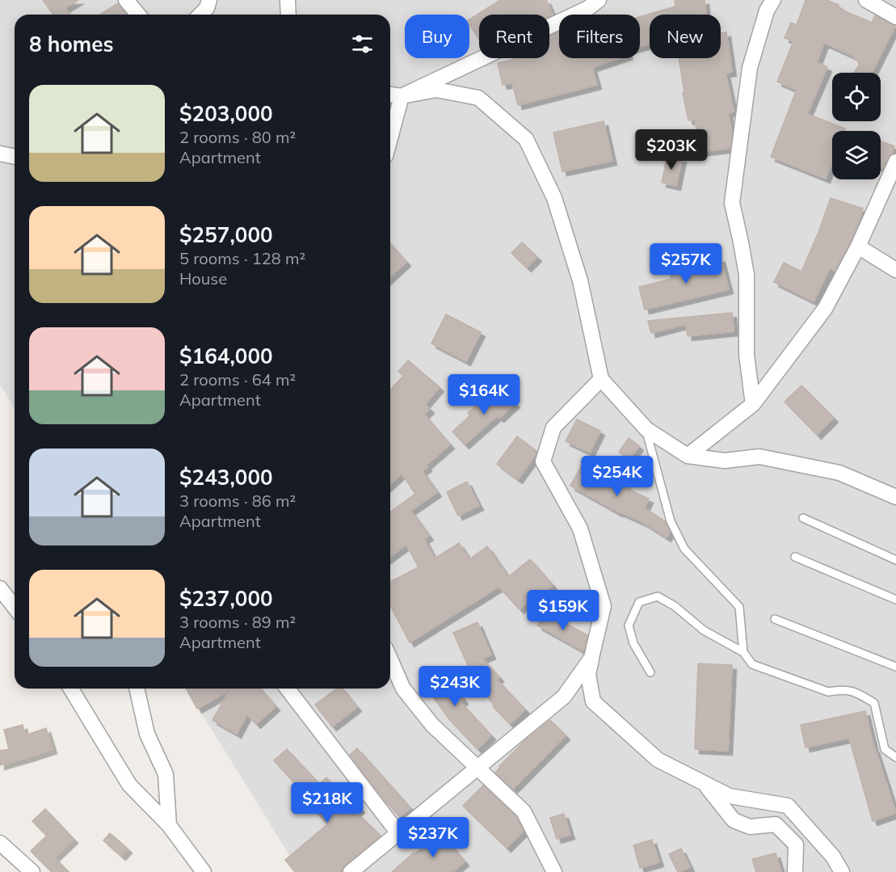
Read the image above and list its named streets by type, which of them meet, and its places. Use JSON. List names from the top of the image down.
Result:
{
  "page": {
    "chip": [
      "Buy",
      "Rent",
      "Filters",
      "New"
    ],
    "heading": "8 homes",
    "list": [
      {
        "name": "$203,000",
        "note": "2 rooms · 80 m² · Apartment"
      },
      {
        "name": "$257,000",
        "note": "5 rooms · 128 m² · House"
      },
      {
        "name": "$164,000",
        "note": "2 rooms · 64 m² · Apartment"
      },
      {
        "name": "$243,000",
        "note": "3 rooms · 86 m² · Apartment"
      },
      {
        "name": "$237,000",
        "note": "3 rooms · 89 m² · Apartment"
      }
    ],
    "price": [
      "$203K",
      "$257K",
      "$164K",
      "$254K",
      "$159K",
      "$243K",
      "$218K",
      "$237K"
    ]
  }
}
